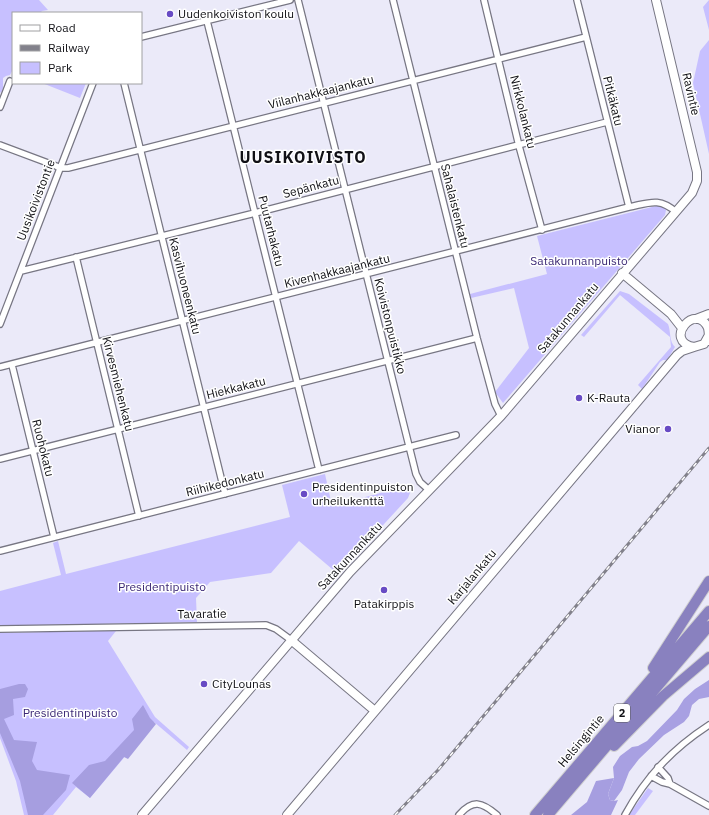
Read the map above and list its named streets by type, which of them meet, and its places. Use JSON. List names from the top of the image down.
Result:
{
  "streets": {
    "highway": ["2", "Helsingintie"],
    "main road": [
      "Ravintie",
      "Satakunnankatu",
      "Karjalankatu",
      "Tavaratie"
    ],
    "street": [
      "Viilanhakkaajankatu",
      "Pitkäkatu",
      "Nirkkolankatu",
      "Sepänkatu",
      "Uusikoivistontie",
      "Sahalaistenkatu",
      "Puutarhakatu",
      "Kivenhakkaajankatu",
      "Kasvihuoneenkatu",
      "Koivistonpuistikko",
      "Kirvesmiehenkatu",
      "Hiekkakatu",
      "Ruohokatu",
      "Riihikedonkatu"
    ]
  },
  "crossings": [
    ["Viilanhakkaajankatu", "Pitkäkatu"],
    ["Viilanhakkaajankatu", "Nirkkolankatu"],
    ["Viilanhakkaajankatu", "Uusikoivistontie"],
    ["Viilanhakkaajankatu", "Sahalaistenkatu"],
    ["Viilanhakkaajankatu", "Puutarhakatu"],
    ["Viilanhakkaajankatu", "Kasvihuoneenkatu"],
    ["Viilanhakkaajankatu", "Koivistonpuistikko"],
    ["Ravintie", "Kivenhakkaajankatu"],
    ["Ravintie", "Satakunnankatu"],
    ["Pitkäkatu", "Sepänkatu"],
    ["Pitkäkatu", "Kivenhakkaajankatu"],
    ["Nirkkolankatu", "Sepänkatu"],
    ["Nirkkolankatu", "Kivenhakkaajankatu"],
    ["Sepänkatu", "Uusikoivistontie"],
    ["Sepänkatu", "Sahalaistenkatu"],
    ["Sepänkatu", "Puutarhakatu"],
    ["Sepänkatu", "Kasvihuoneenkatu"],
    ["Sepänkatu", "Koivistonpuistikko"],
    ["Sepänkatu", "Kirvesmiehenkatu"],
    ["Sahalaistenkatu", "Kivenhakkaajankatu"],
    ["Sahalaistenkatu", "Satakunnankatu"],
    ["Sahalaistenkatu", "Hiekkakatu"],
    ["Puutarhakatu", "Kivenhakkaajankatu"],
    ["Puutarhakatu", "Hiekkakatu"],
    ["Puutarhakatu", "Riihikedonkatu"],
    ["Kivenhakkaajankatu", "Kasvihuoneenkatu"],
    ["Kivenhakkaajankatu", "Satakunnankatu"],
    ["Kivenhakkaajankatu", "Koivistonpuistikko"],
    ["Kivenhakkaajankatu", "Kirvesmiehenkatu"],
    ["Kivenhakkaajankatu", "Ruohokatu"],
    ["Kasvihuoneenkatu", "Hiekkakatu"],
    ["Kasvihuoneenkatu", "Riihikedonkatu"],
    ["Satakunnankatu", "Koivistonpuistikko"],
    ["Satakunnankatu", "Tavaratie"],
    ["Koivistonpuistikko", "Hiekkakatu"],
    ["Koivistonpuistikko", "Riihikedonkatu"],
    ["Kirvesmiehenkatu", "Hiekkakatu"],
    ["Kirvesmiehenkatu", "Riihikedonkatu"],
    ["Hiekkakatu", "Ruohokatu"],
    ["Ruohokatu", "Riihikedonkatu"],
    ["Karjalankatu", "Tavaratie"]
  ],
  "districts": ["UUSIKOIVISTO"],
  "parks": ["Satakunnanpuisto", "Presidentipuisto", "Presidentinpuisto"],
  "places": [
    "Uudenkoiviston koulu",
    "K-Rauta",
    "Vianor",
    "Presidentinpuiston urheilukenttä",
    "Patakirppis",
    "CityLounas"
  ],
  "legend": ["Road", "Railway", "Park"]
}
